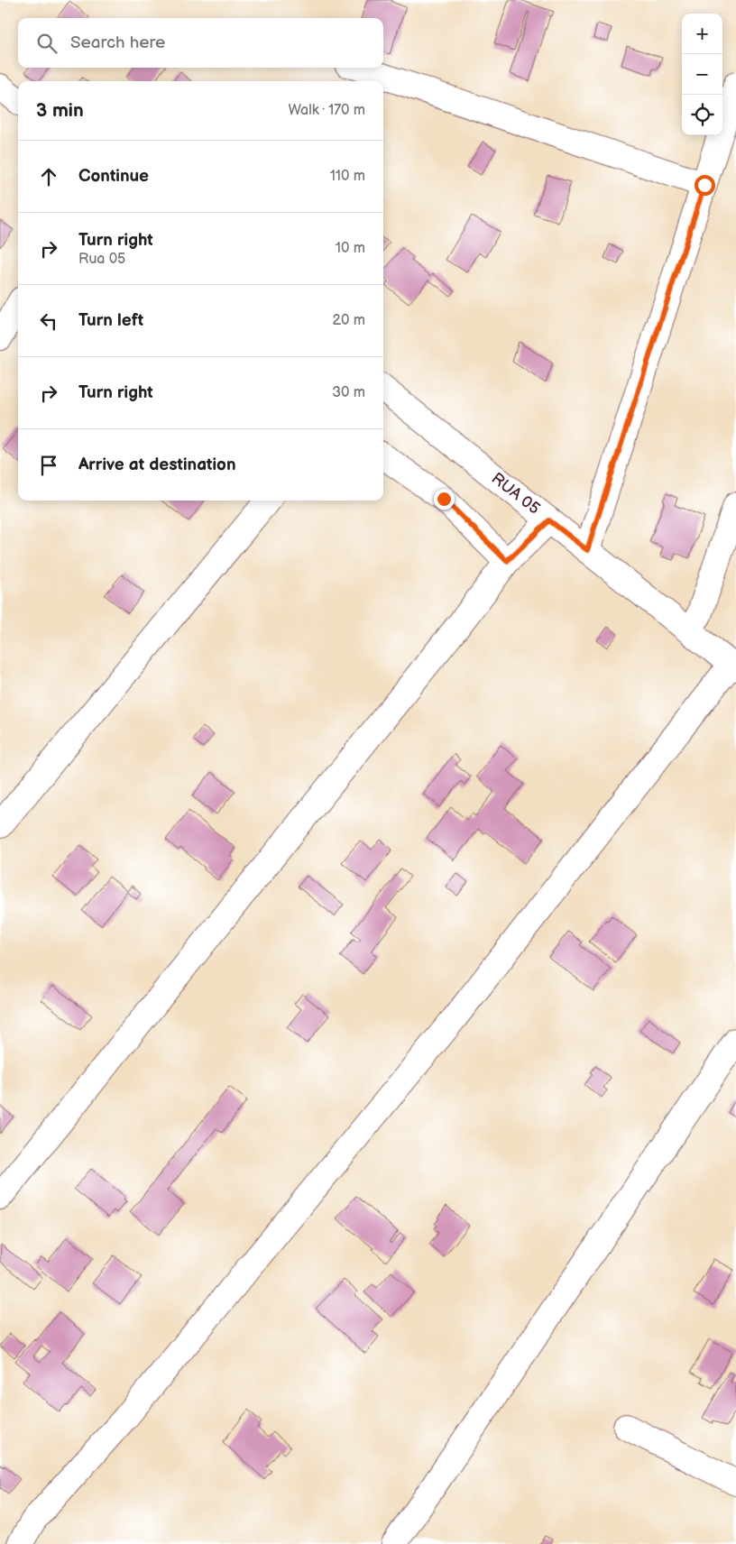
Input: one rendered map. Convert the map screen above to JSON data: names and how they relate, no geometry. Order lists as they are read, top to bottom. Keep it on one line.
{"streets":{"street":["RUA 05"]},"page":{"map_buttons":["+","−"],"search":"Search here","heading":["3 min","Walk · 170 m"],"list":[["Continue","110 m"],["Turn right","Rua 05","10 m"],["Turn left","20 m"],["Turn right","30 m"],"Arrive at destination"]}}
